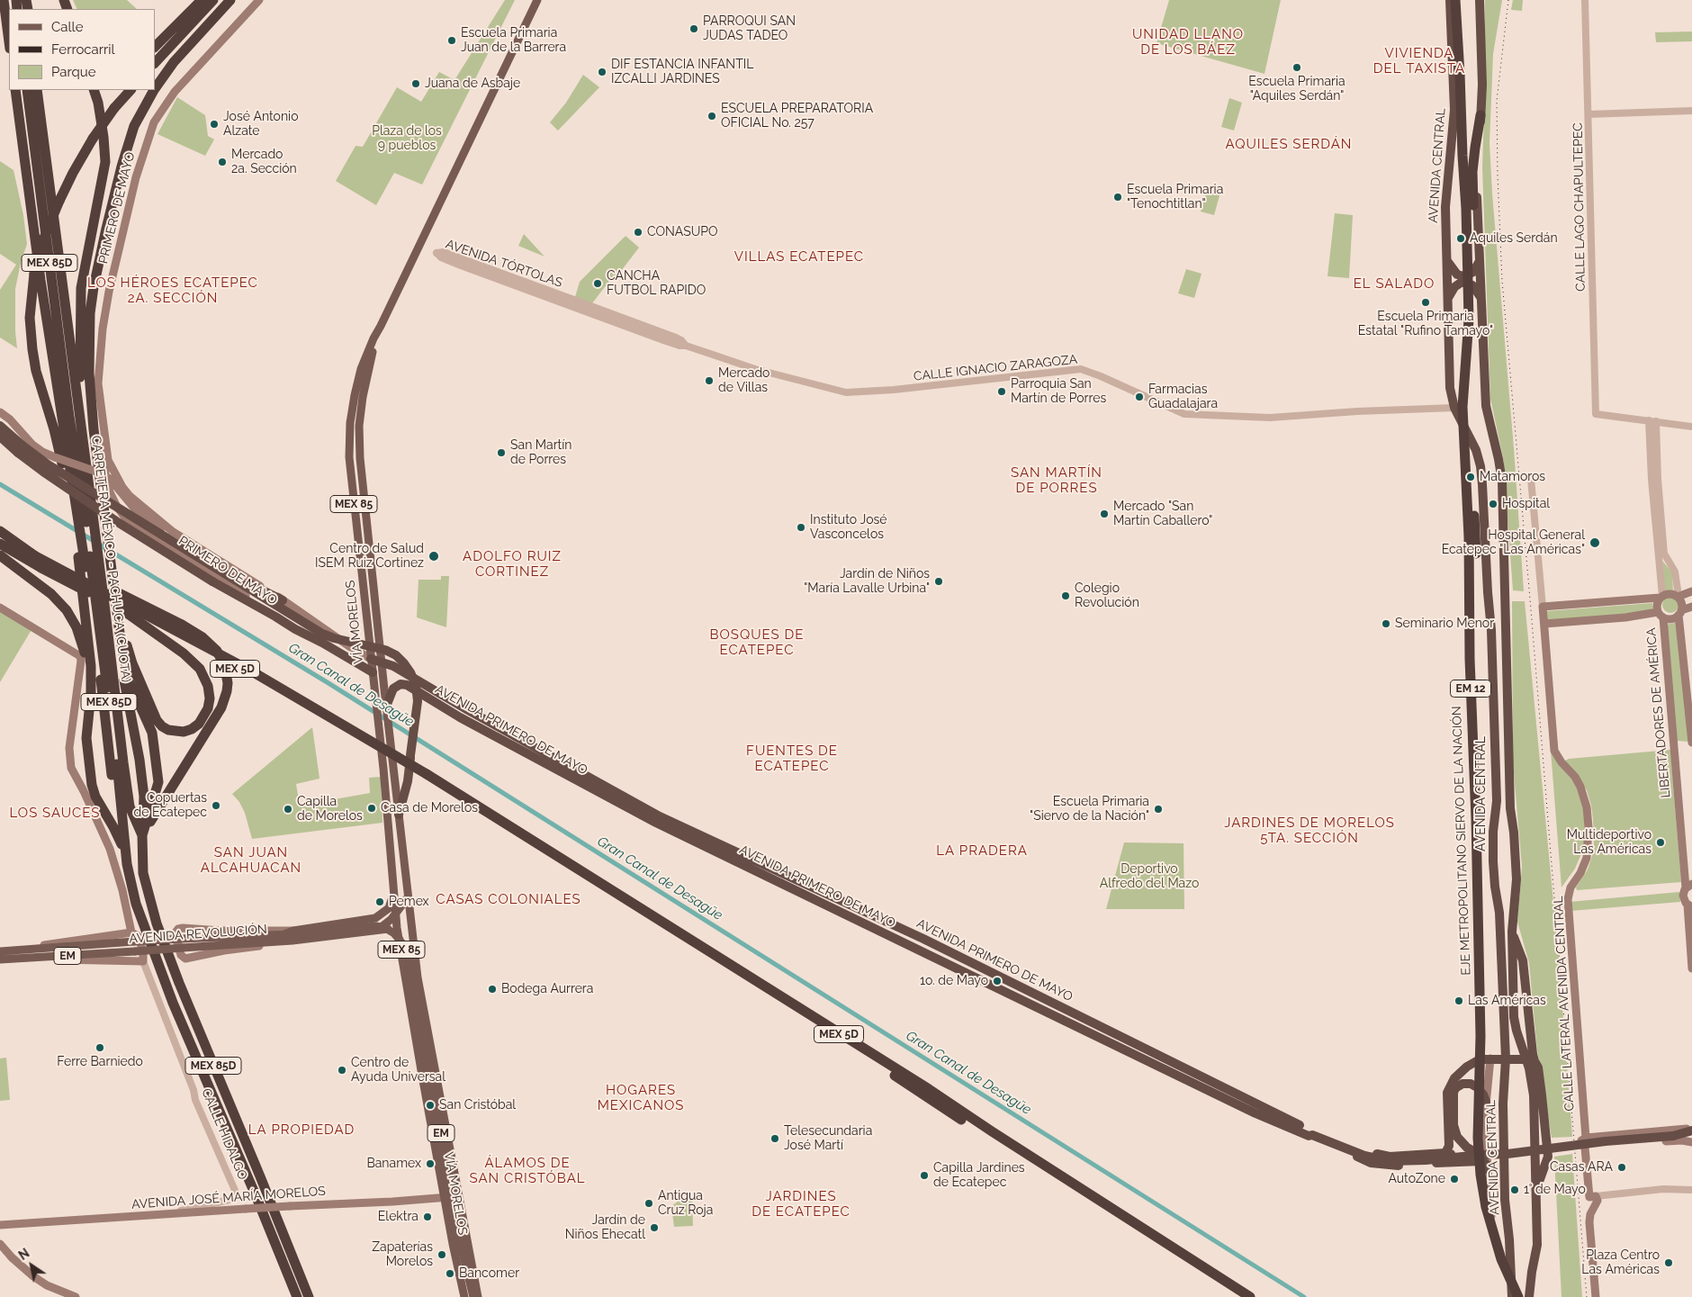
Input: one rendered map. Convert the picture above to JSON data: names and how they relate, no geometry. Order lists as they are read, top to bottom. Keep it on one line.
{"streets":{"highway":["AVENIDA CENTRAL","PRIMERO DE MAYO","MEX 85D","MEX 85","CARRETERA MÉXICO - PACHUCA (CUOTA)","MEX 5D","EM 12","AVENIDA PRIMERO DE MAYO","EJE METROPOLITANO SIERVO DE LA NACIÓN"],"main road":["VÍA MORELOS","LIBERTADORES DE AMÉRICA","AVENIDA REVOLUCIÓN","EM","CALLE LATERAL AVENIDA CENTRAL","AVENIDA JOSÉ MARÍA MORELOS"],"street":["CALLE LAGO CHAPULTEPEC","AVENIDA TÓRTOLAS","CALLE IGNACIO ZARAGOZA","CALLE HIDALGO"]},"crossings":[["AVENIDA CENTRAL","CALLE IGNACIO ZARAGOZA"],["AVENIDA CENTRAL","EJE METROPOLITANO SIERVO DE LA NACIÓN"],["PRIMERO DE MAYO","VÍA MORELOS"],["PRIMERO DE MAYO","AVENIDA PRIMERO DE MAYO"],["AVENIDA TÓRTOLAS","CALLE IGNACIO ZARAGOZA"],["MEX 85","VÍA MORELOS"],["VÍA MORELOS","AVENIDA PRIMERO DE MAYO"],["VÍA MORELOS","AVENIDA REVOLUCIÓN"],["VÍA MORELOS","AVENIDA JOSÉ MARÍA MORELOS"],["AVENIDA REVOLUCIÓN","EM"],["CALLE HIDALGO","AVENIDA JOSÉ MARÍA MORELOS"]],"districts":["UNIDAD LLANO DE LOS BÁEZ","VIVIENDA DEL TAXISTA","AQUILES SERDÁN","VILLAS ECATEPEC","LOS HÉROES ECATEPEC 2A. SECCIÓN","EL SALADO","SAN MARTÍN DE PORRES","ADOLFO RUIZ CORTINEZ","BOSQUES DE ECATEPEC","FUENTES DE ECATEPEC","LOS SAUCES","JARDINES DE MORELOS 5TA. SECCIÓN","LA PRADERA","SAN JUAN ALCAHUACAN","CASAS COLONIALES","HOGARES MEXICANOS","LA PROPIEDAD","ÁLAMOS DE SAN CRISTÓBAL","JARDINES DE ECATEPEC"],"water":["Gran Canal de Desagüe"],"parks":["Plaza de los 9 pueblos","Deportivo Alfredo del Mazo"],"places":["PARROQUI SAN JUDAS TADEO","Escuela Primaria Juan de la Barrera","Escuela Primaria \"Aquiles Serdán\"","DIF ESTANCIA INFANTIL IZCALLI JARDINES","Juana de Asbaje","ESCUELA PREPARATORIA OFICIAL No. 257","José Antonio Alzate","Mercado 2a. Sección","Escuela Primaria \"Tenochtitlan\"","CONASUPO","Aquiles Serdán","CANCHA FUTBOL RAPIDO","Escuela Primaria Estatal \"Rufino Tamayo\"","Mercado de Villas","Parroquia San Martín de Porres","Farmacias Guadalajara","San Martín de Porres","Matamoros","Hospital","Mercado \"San Martín Caballero\"","Instituto José Vasconcelos","Hospital General Ecatepec \"Las Américas\"","Centro de Salud ISEM Ruiz Cortinez","Jardín de Niños \"María Lavalle Urbina\"","Colegio Revolución","Seminario Menor","Copuertas de Ecatepec","Casa de Morelos","Capilla de Morelos","Escuela Primaria \"Siervo de la Nación\"","Multideportivo Las Américas","Pemex","1o. de Mayo","Bodega Aurrera","Las Américas","Ferre Barniedo","Centro de Ayuda Universal","San Cristóbal","Telesecundaria José Martí","Banamex","Casas ARA","Capilla Jardines de Ecatepec","AutoZone","1° de Mayo","Antigua Cruz Roja","Elektra","Jardín de Niños Ehecatl","Zapaterías Morelos","Plaza Centro Las Américas","Bancomer"],"legend":["Calle","Ferrocarril","Parque"],"north":"top left"}
